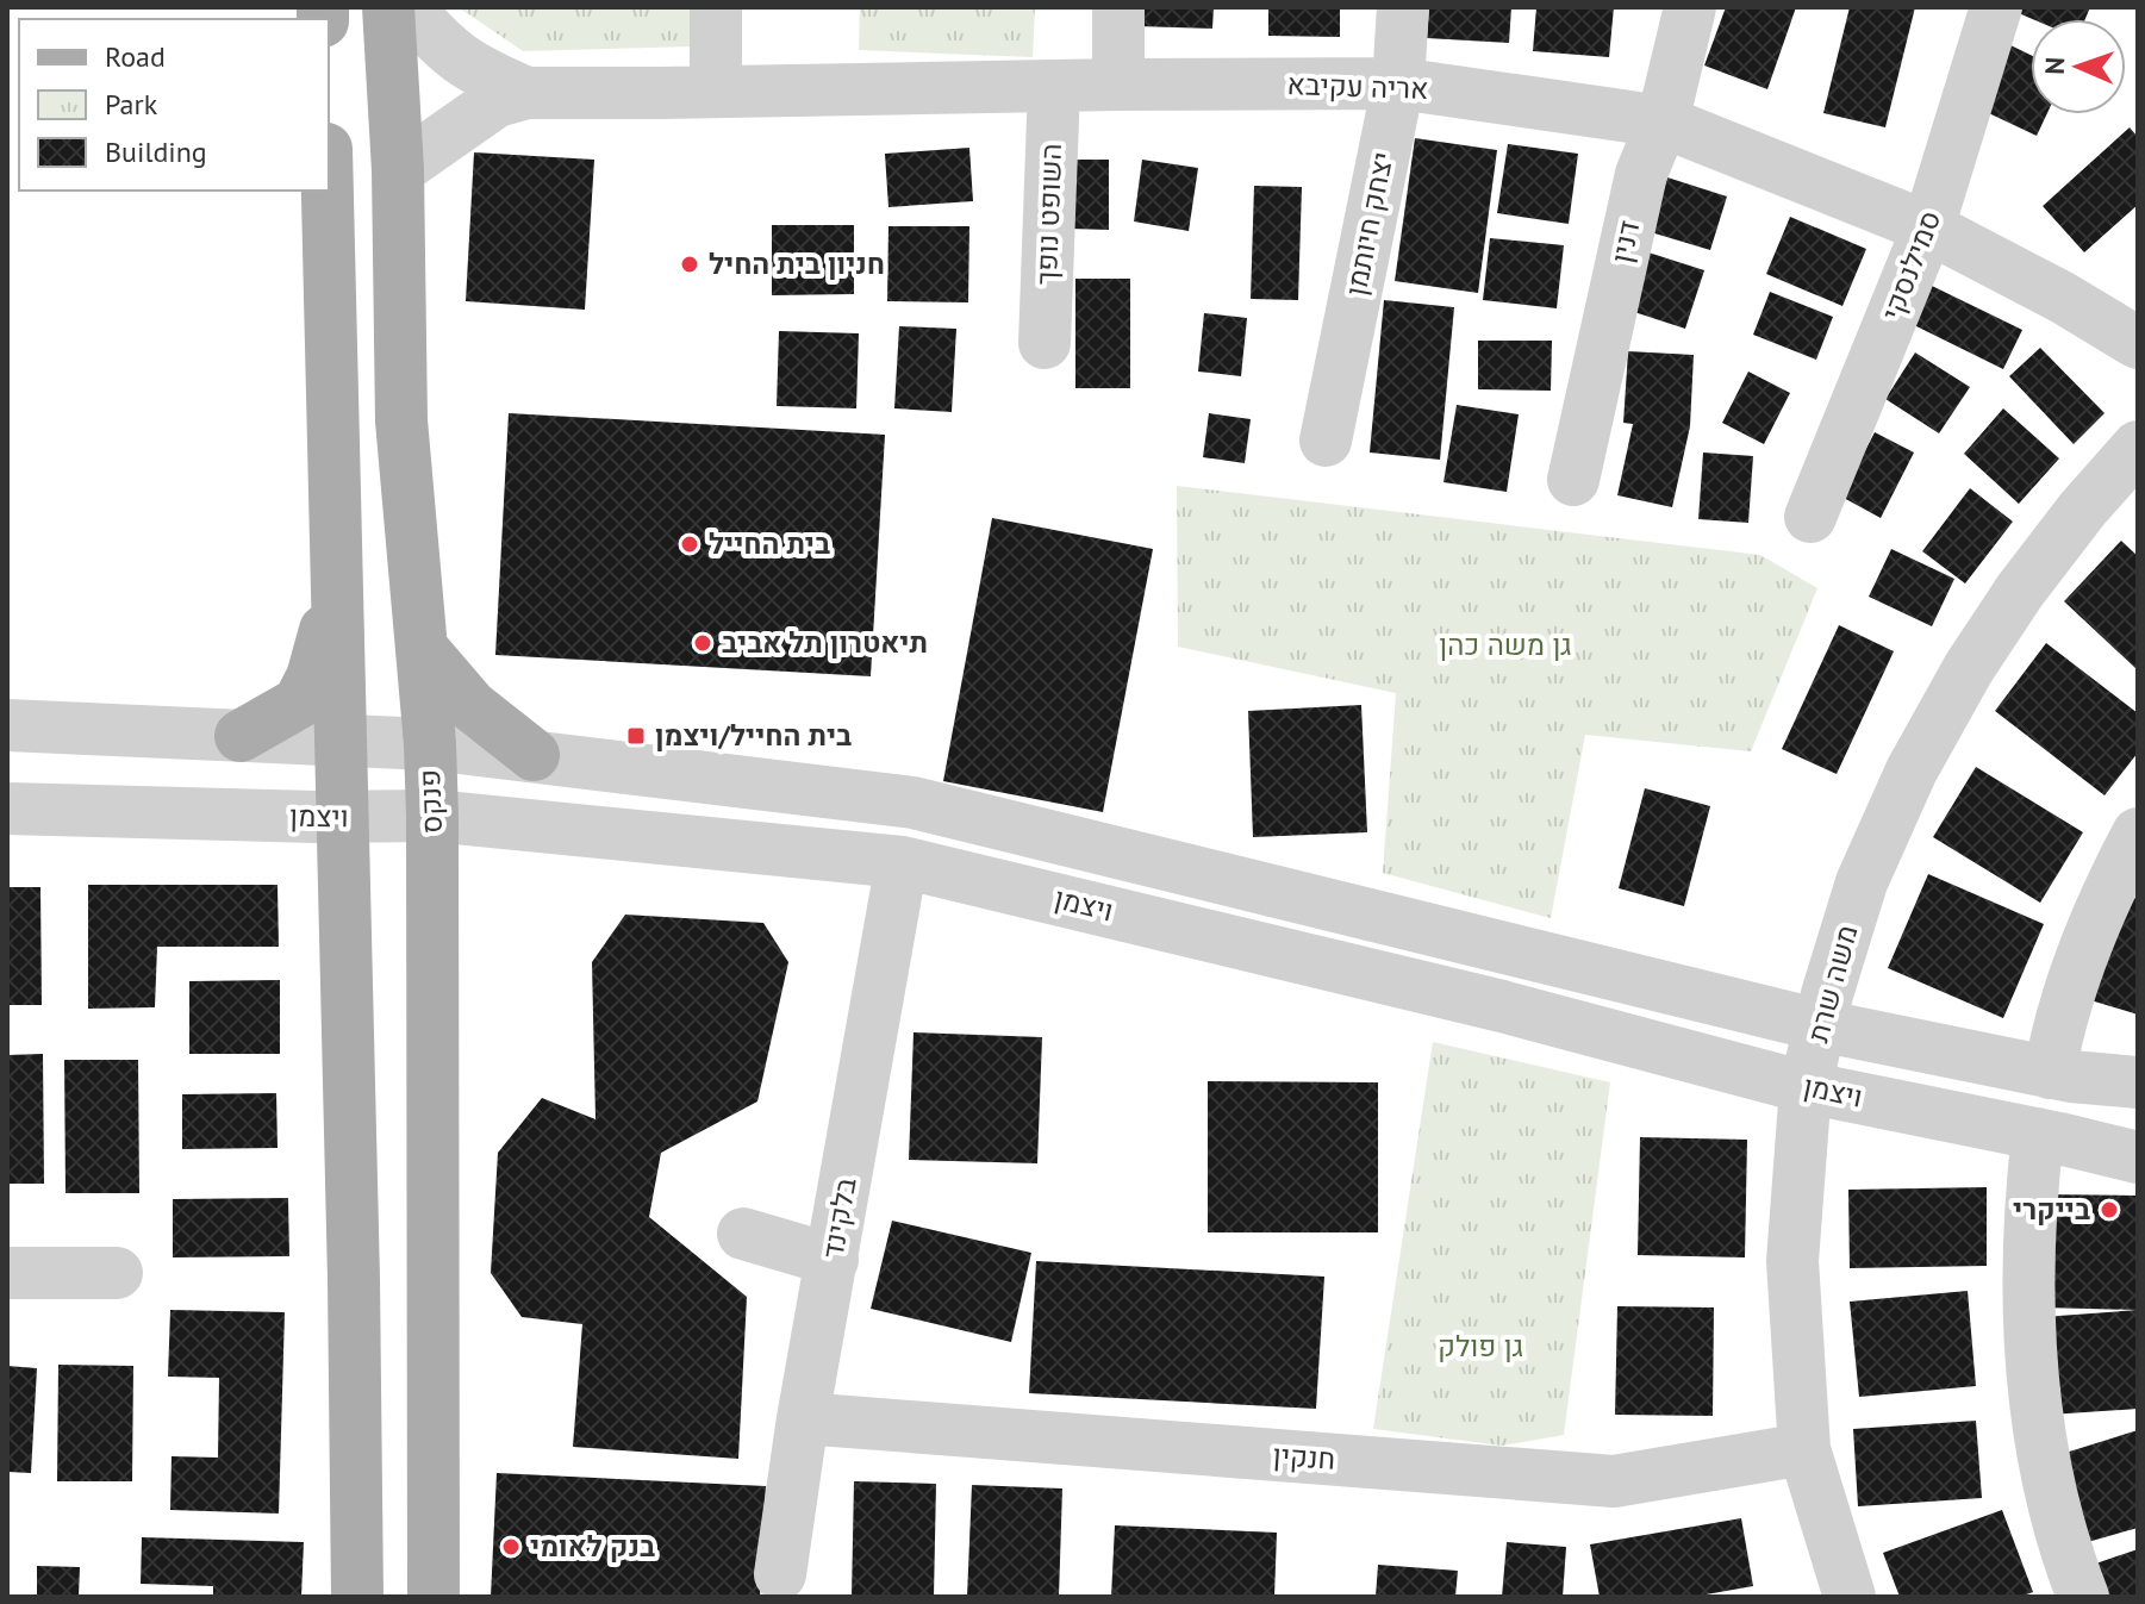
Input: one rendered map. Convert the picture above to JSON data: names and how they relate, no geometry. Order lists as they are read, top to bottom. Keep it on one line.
{"streets":{"main road":["פנקס"],"street":["אריה עקיבא","השופט נופך","יצחק חיותמן","דנין","סמילנסקי","ויצמן","משה שרת","בלקינד","חנקין"]},"crossings":[["אריה עקיבא","השופט נופך"],["אריה עקיבא","יצחק חיותמן"],["אריה עקיבא","דנין"],["אריה עקיבא","סמילנסקי"],["אריה עקיבא","פנקס"],["פנקס","ויצמן"],["ויצמן","משה שרת"],["ויצמן","בלקינד"],["משה שרת","חנקין"],["בלקינד","חנקין"]],"parks":["גן משה כהן","גן פולק"],"places":{"other":["חניון בית החיל","בית החייל","תיאטרון תל אביב","בייקרי","בנק לאומי"],"transit":["בית החייל/ויצמן"]},"legend":["Road","Park","Building"],"north":"left"}
